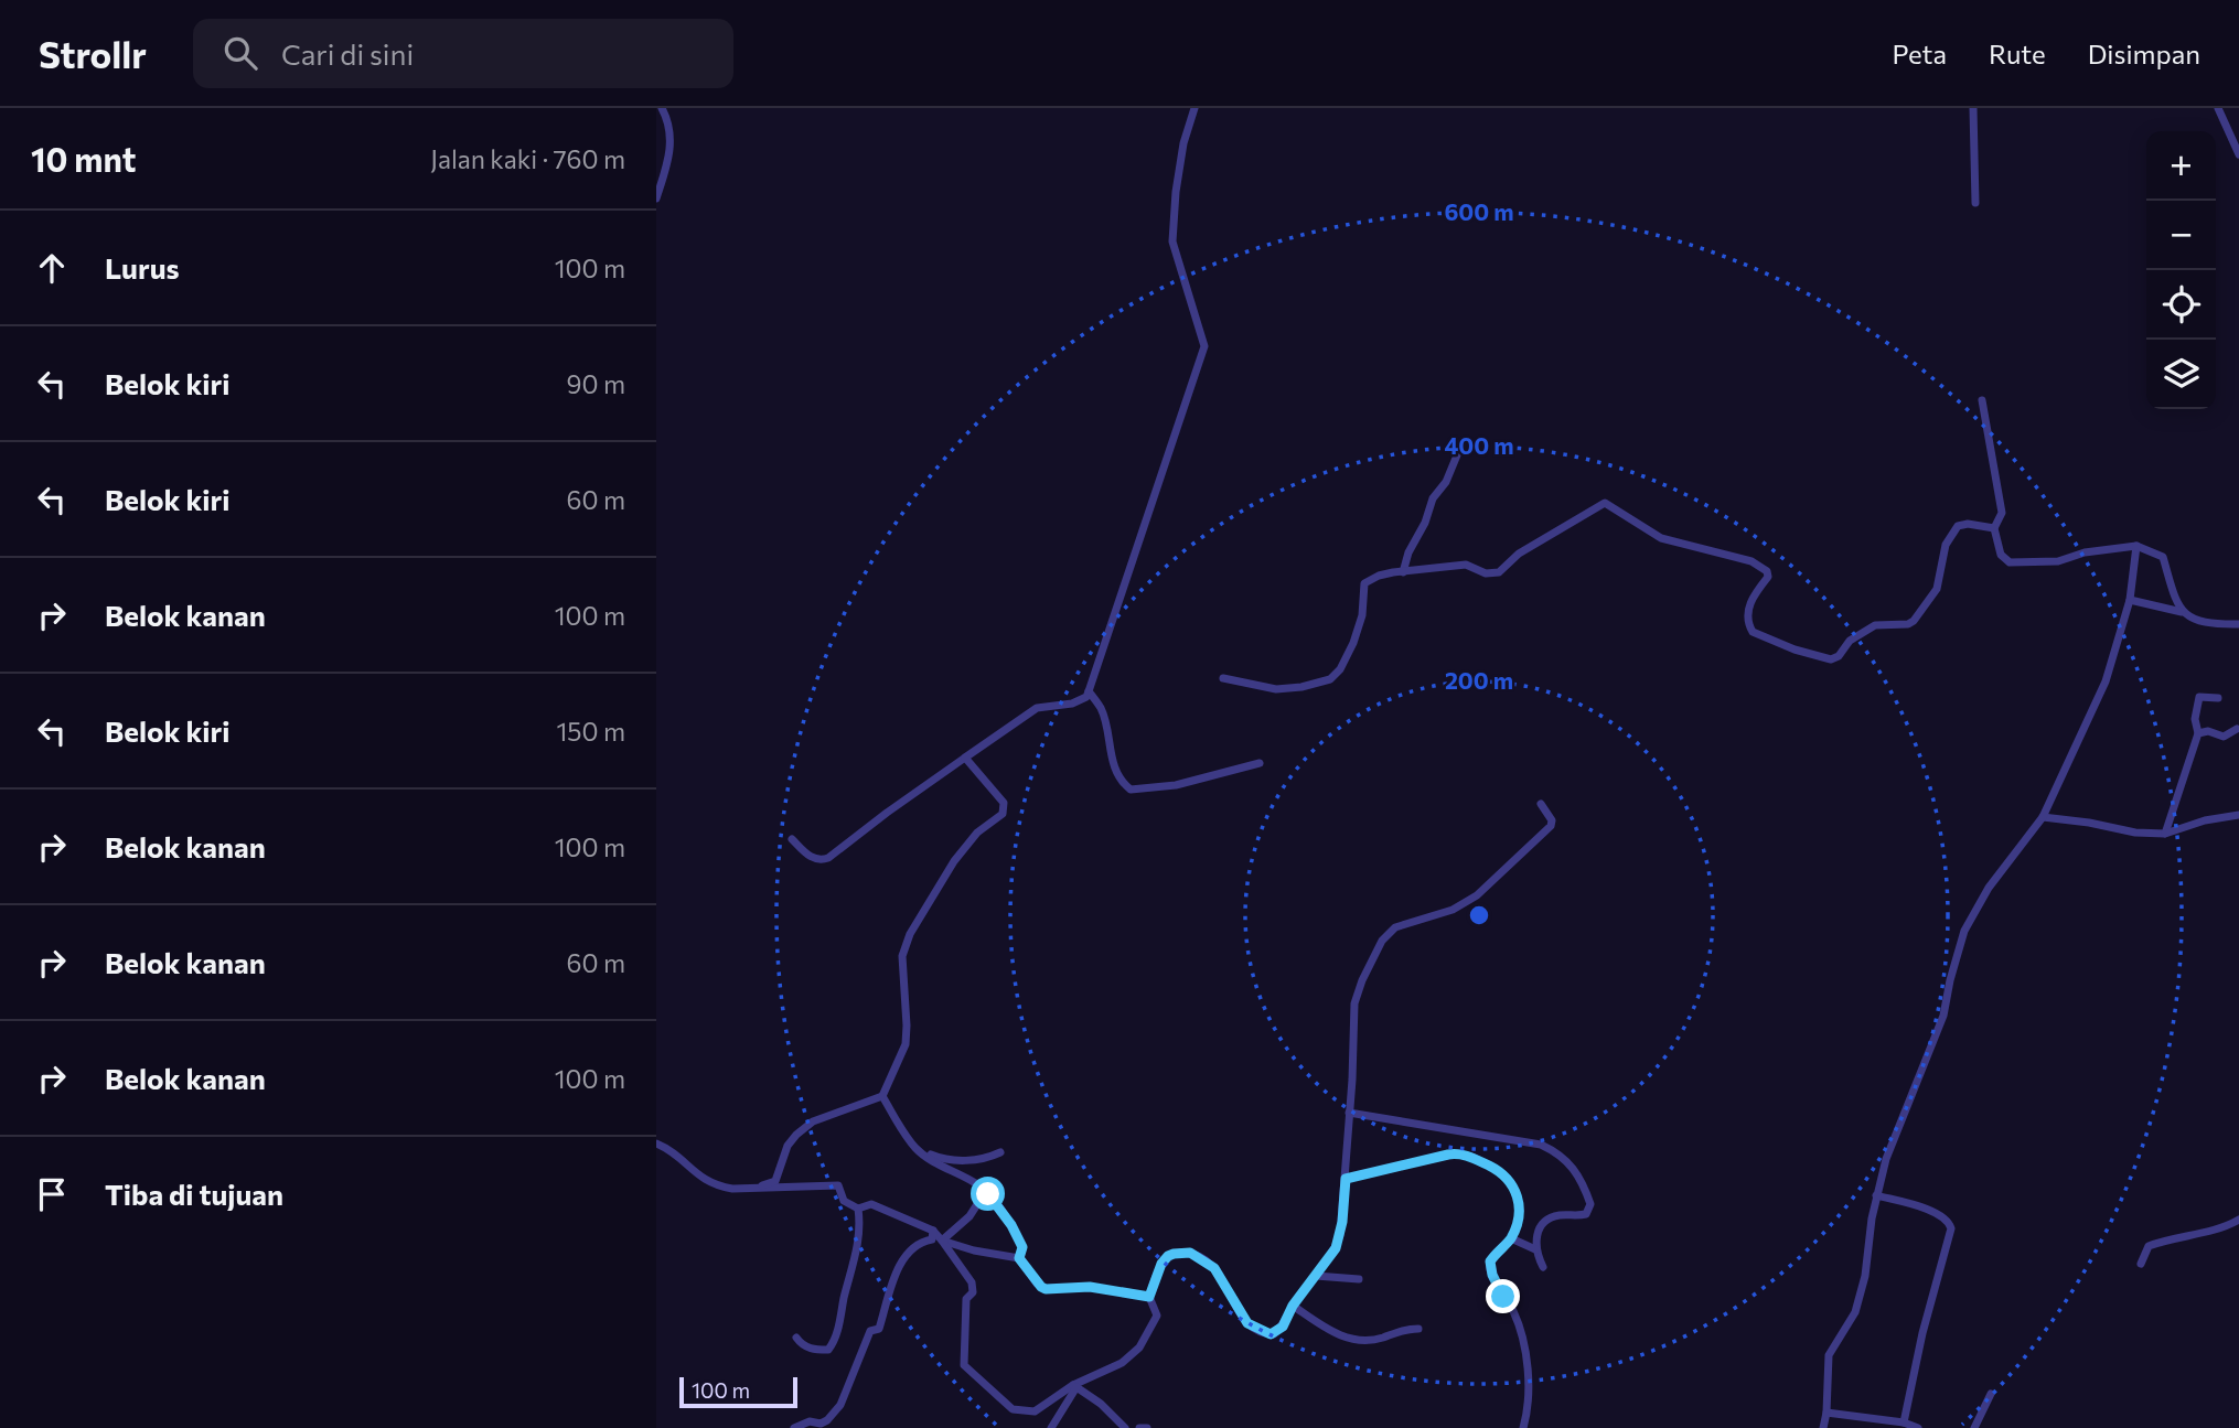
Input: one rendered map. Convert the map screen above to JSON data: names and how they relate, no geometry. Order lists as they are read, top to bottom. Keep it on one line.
{"scale_bar":"100 m","page":{"header":"Strollr","search":"Cari di sini","nav":["Peta","Rute","Disimpan"],"heading":["10 mnt","Jalan kaki · 760 m"],"map_buttons":["+","−"],"list":[["Lurus","100 m"],["Belok kiri","90 m"],["Belok kiri","60 m"],["Belok kanan","100 m"],["Belok kiri","150 m"],["Belok kanan","100 m"],["Belok kanan","60 m"],["Belok kanan","100 m"],"Tiba di tujuan"],"scale":"100 m"},"rings":["600 m","400 m","200 m"]}
